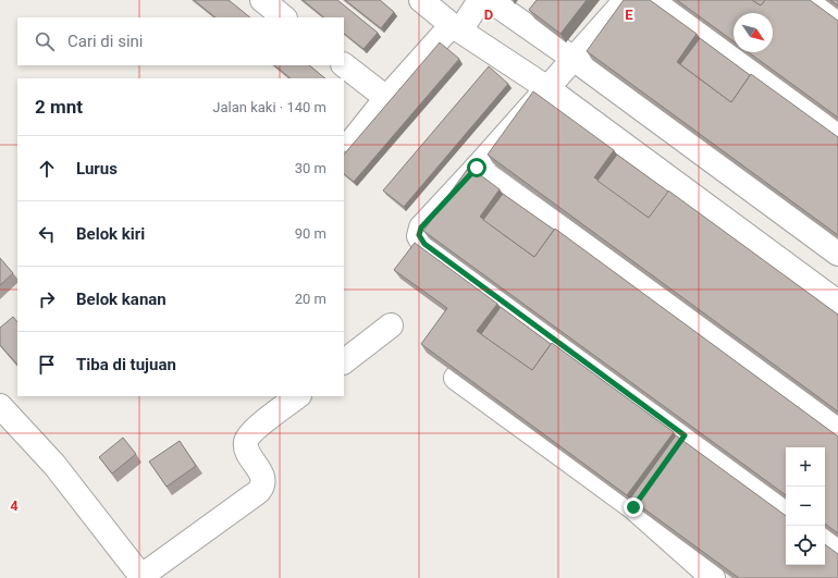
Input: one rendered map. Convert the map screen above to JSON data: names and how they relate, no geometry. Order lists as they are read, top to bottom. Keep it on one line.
{"north":"bottom right","page":{"search":"Cari di sini","heading":["2 mnt","Jalan kaki · 140 m"],"list":[["Lurus","30 m"],["Belok kiri","90 m"],["Belok kanan","20 m"],"Tiba di tujuan"],"map_buttons":["+","−"]},"grid":{"columns":["D","E"],"rows":["4"]}}
